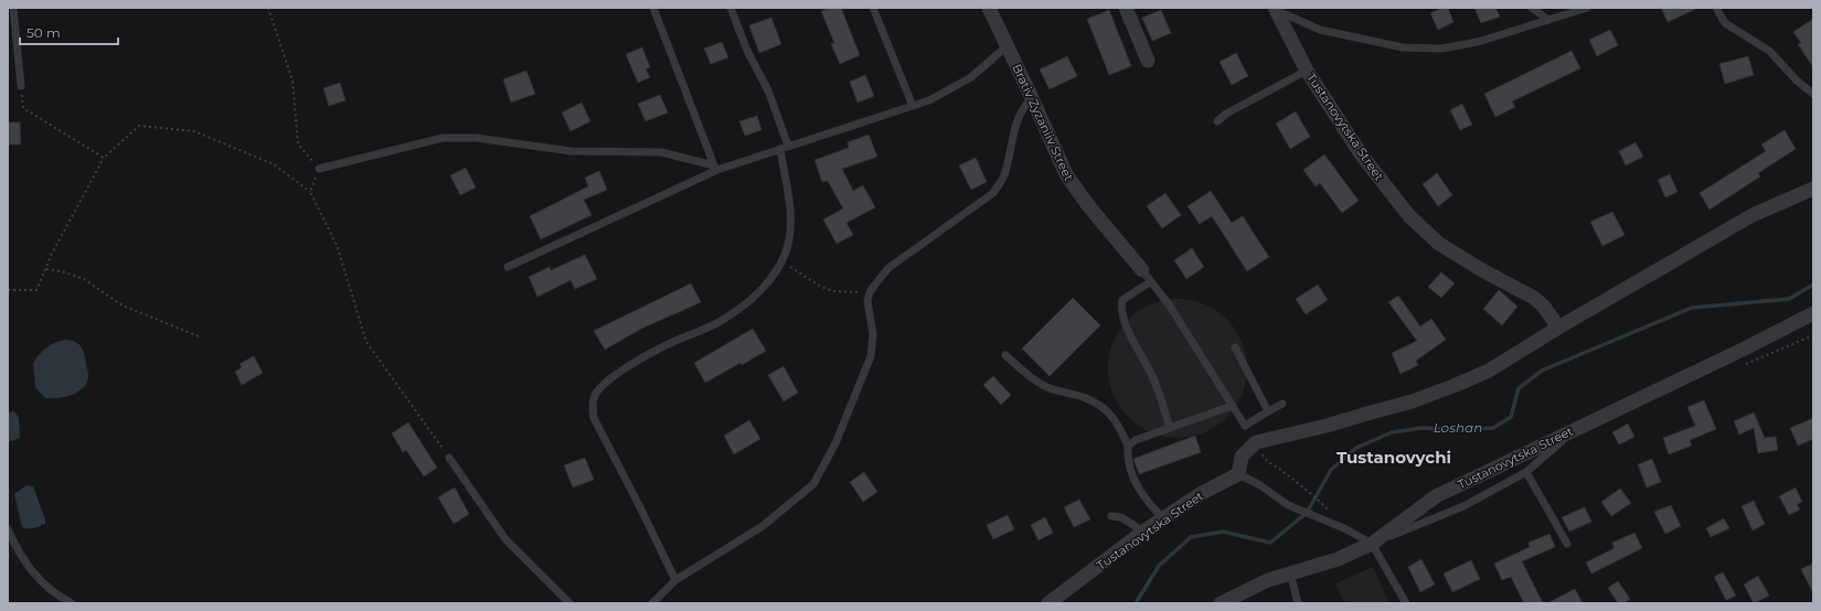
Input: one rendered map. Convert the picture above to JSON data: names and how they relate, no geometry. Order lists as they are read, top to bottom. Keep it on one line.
{"streets":{"street":["Brativ Zyzaniiv Street","Tustanovytska Street"]},"districts":["Tustanovychi"],"water":["Loshan"],"scale_bar":"50 m"}
